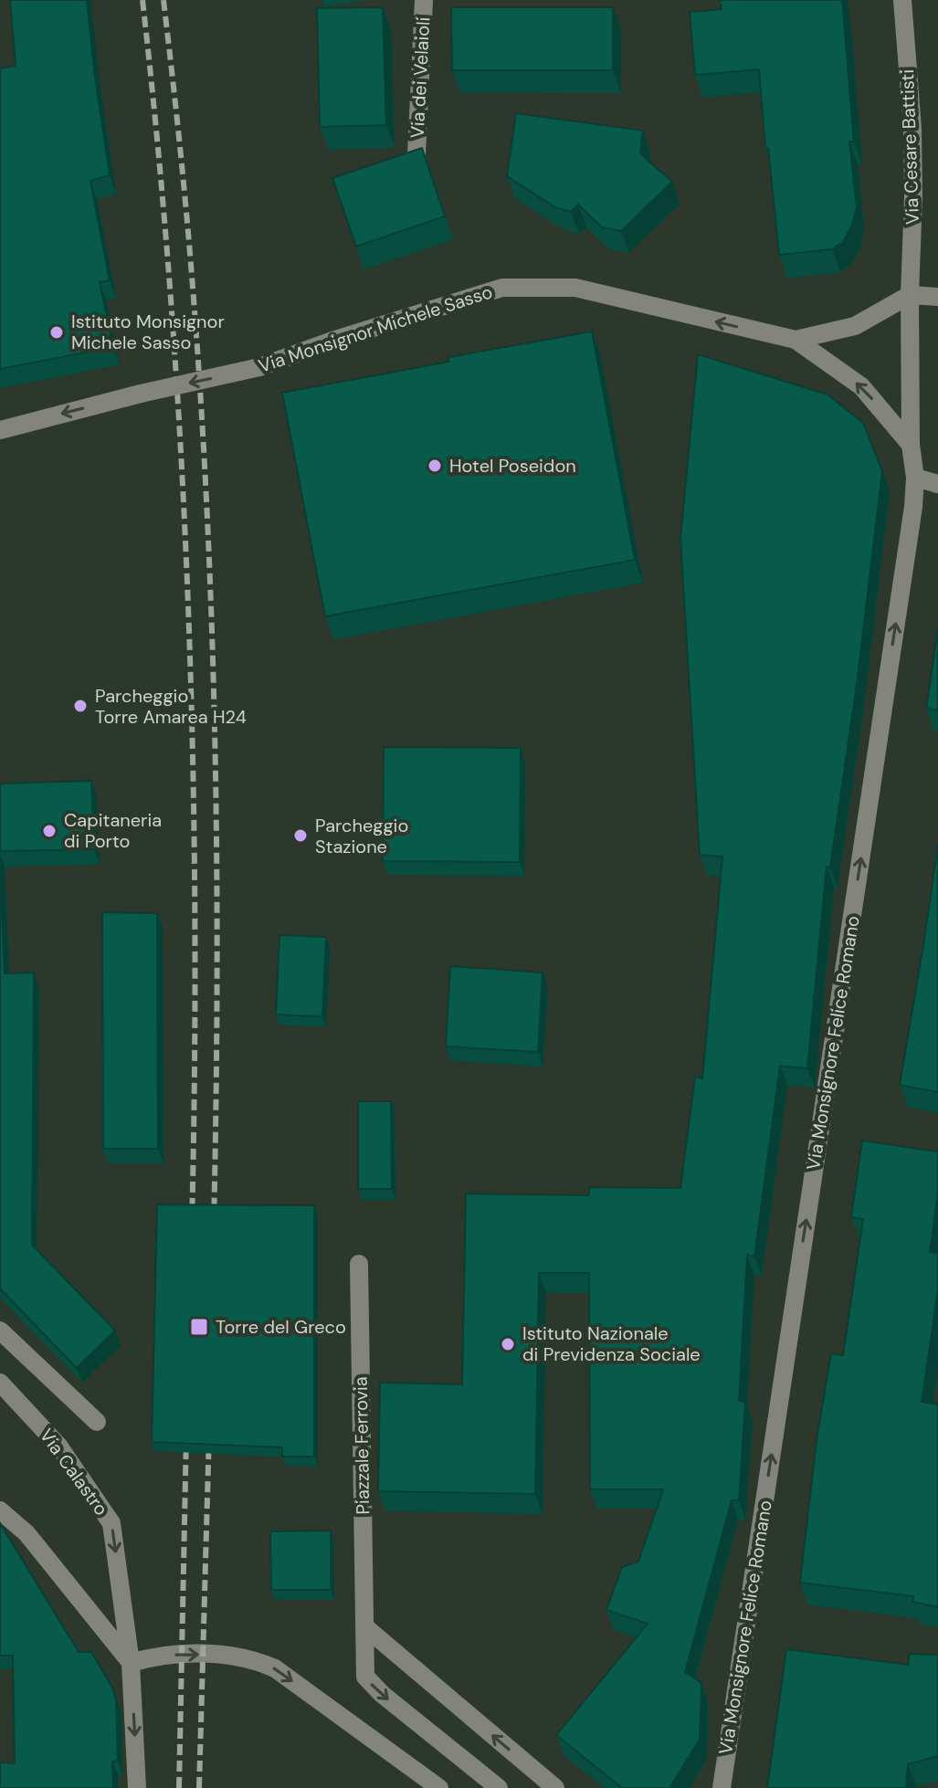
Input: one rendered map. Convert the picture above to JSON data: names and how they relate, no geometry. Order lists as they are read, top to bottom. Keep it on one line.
{"streets":{"street":["Via dei Velaioli","Via Cesare Battisti","Via Monsignor Michele Sasso","Via Monsignore Felice Romano","Piazzale Ferrovia","Via Calastro"]},"crossings":[["Via Cesare Battisti","Via Monsignor Michele Sasso"],["Via Cesare Battisti","Via Monsignore Felice Romano"],["Via Monsignor Michele Sasso","Via Monsignore Felice Romano"]],"one_way":["Via Monsignor Michele Sasso","Via Monsignore Felice Romano"],"places":{"other":["Istituto Monsignor Michele Sasso","Hotel Poseidon","Parcheggio Torre Amarea H24","Capitaneria di Porto","Parcheggio Stazione","Istituto Nazionale di Previdenza Sociale"],"transit":["Torre del Greco"]}}
